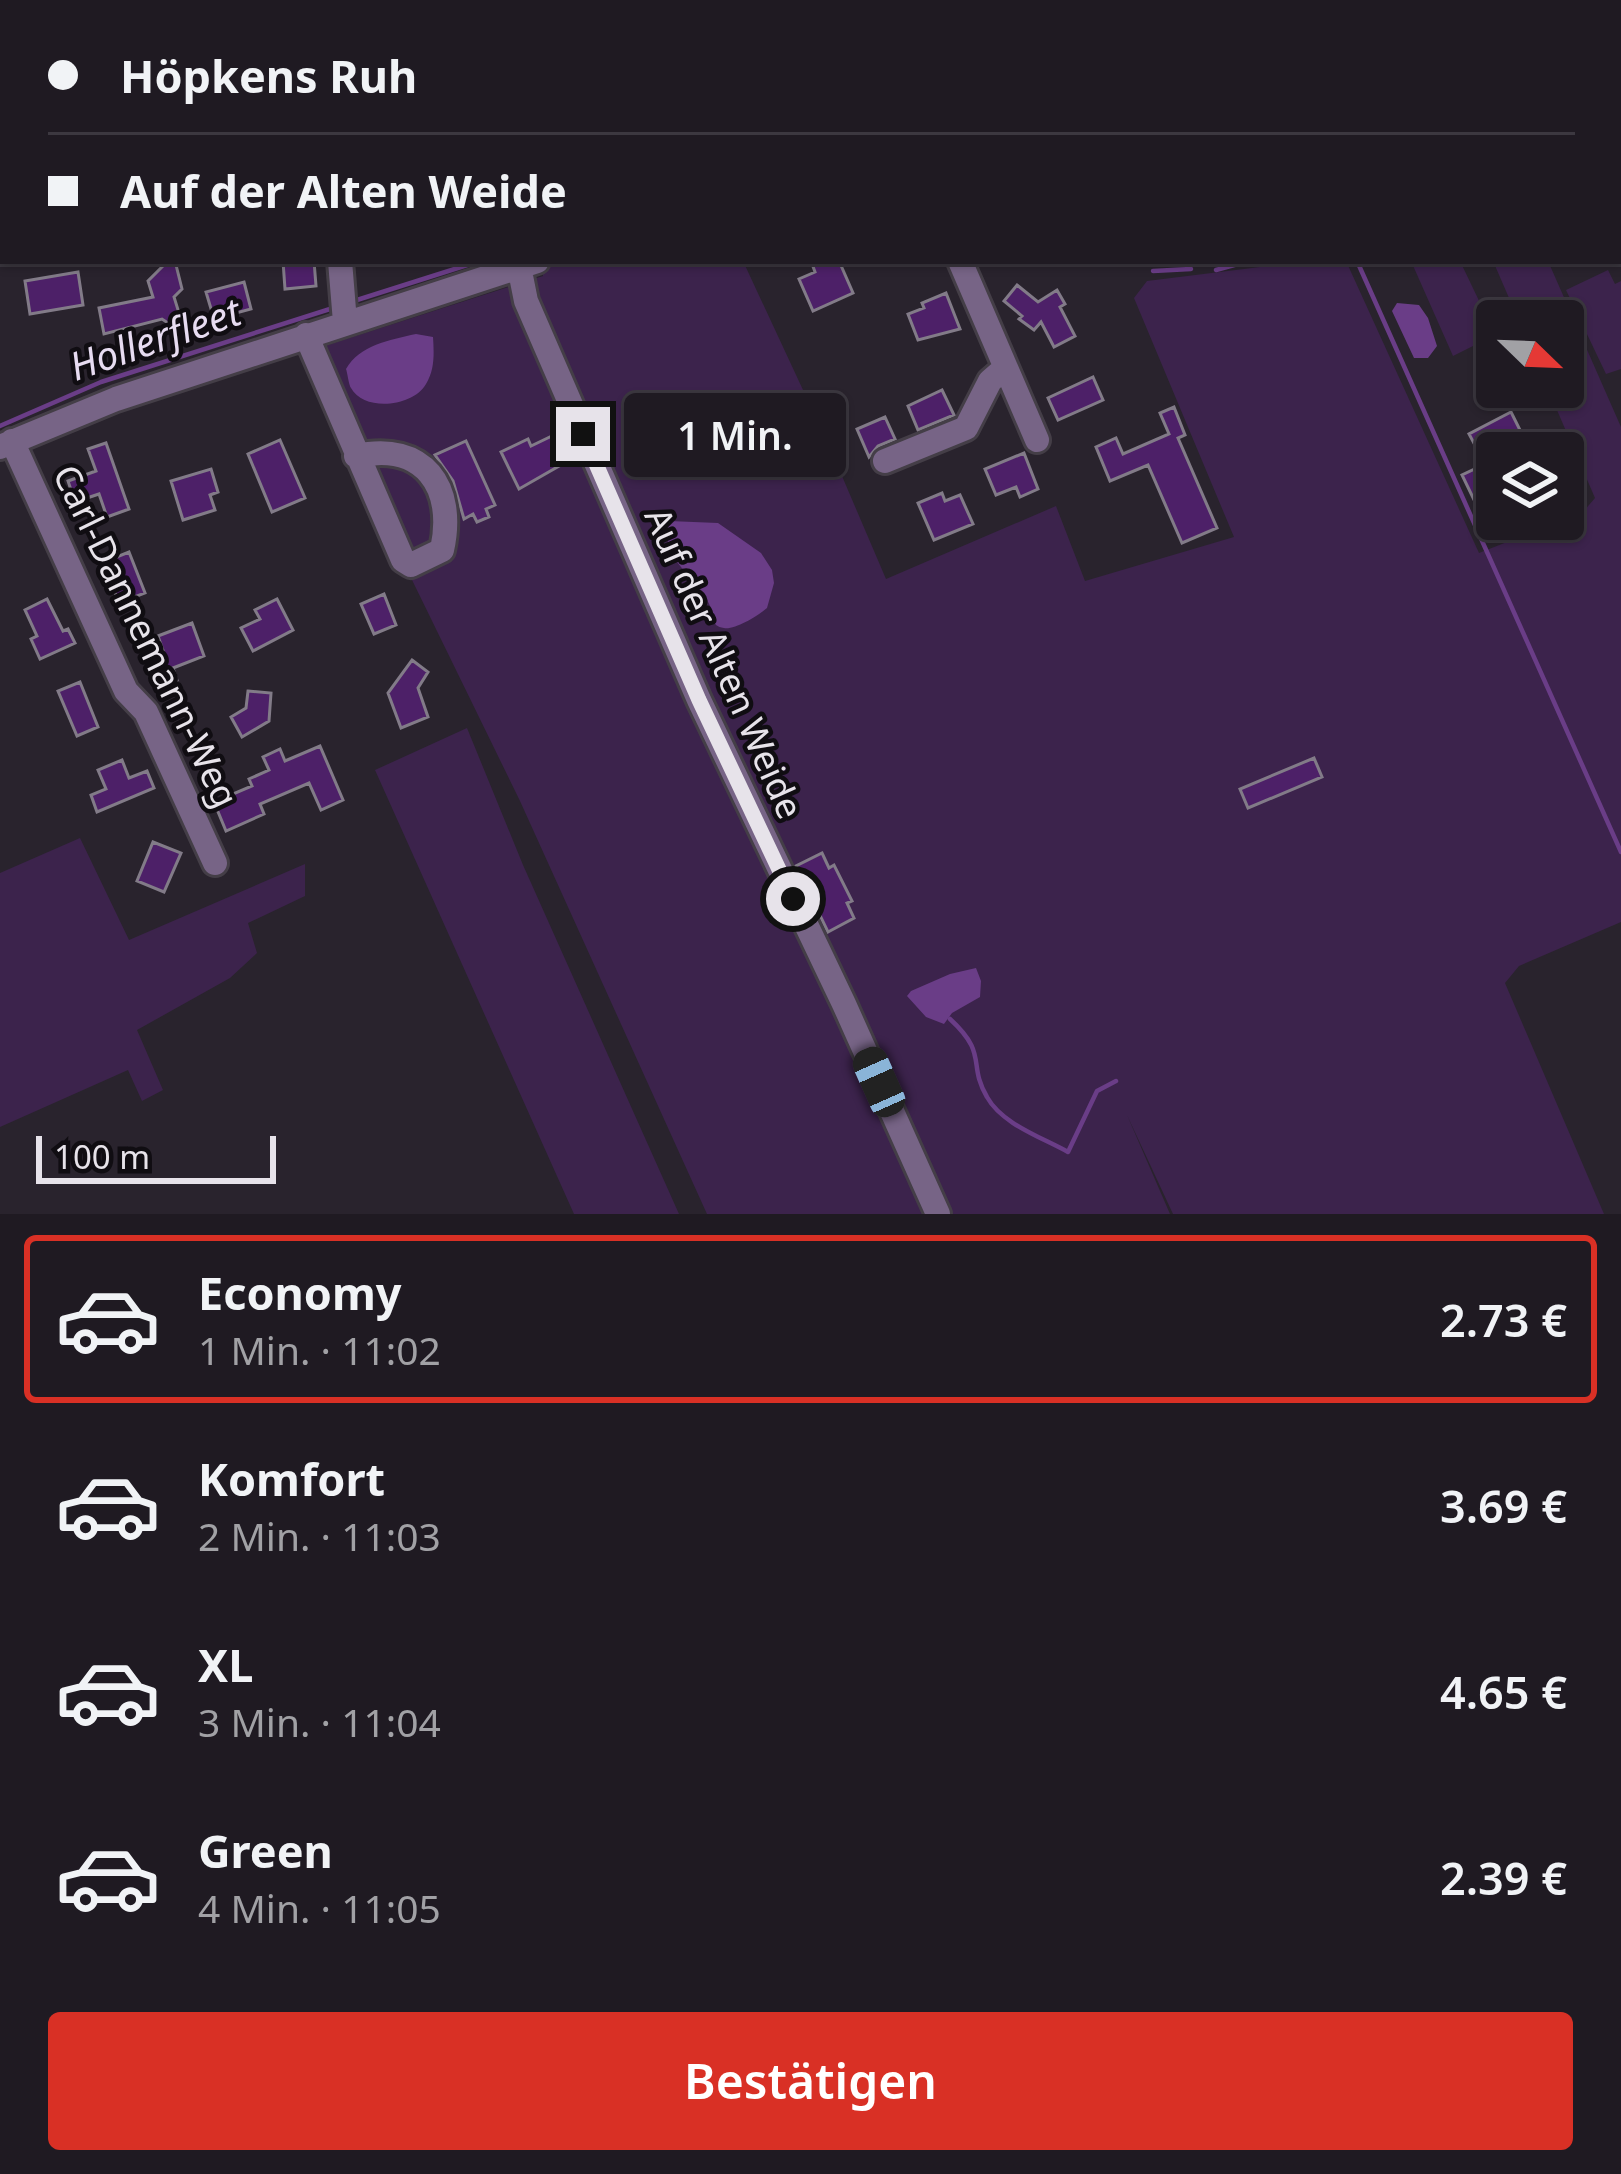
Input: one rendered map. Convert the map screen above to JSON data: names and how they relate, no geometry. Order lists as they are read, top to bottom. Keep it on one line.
{"streets":{"street":["Carl-Dannemann-Weg","Auf der Alten Weide"]},"water":["Hollerfleet"],"scale_bar":"100 m","north":"bottom right","page":{"banner":["Höpkens Ruh","Auf der Alten Weide"],"bubble":"1 Min.","scale":"100 m","list":[{"name":"Economy","note":"1 Min. · 11:02","value":"2.73 €"},{"name":"Komfort","note":"2 Min. · 11:03","value":"3.69 €"},{"name":"XL","note":"3 Min. · 11:04","value":"4.65 €"},{"name":"Green","note":"4 Min. · 11:05","value":"2.39 €"}],"buttons":"Bestätigen"}}
